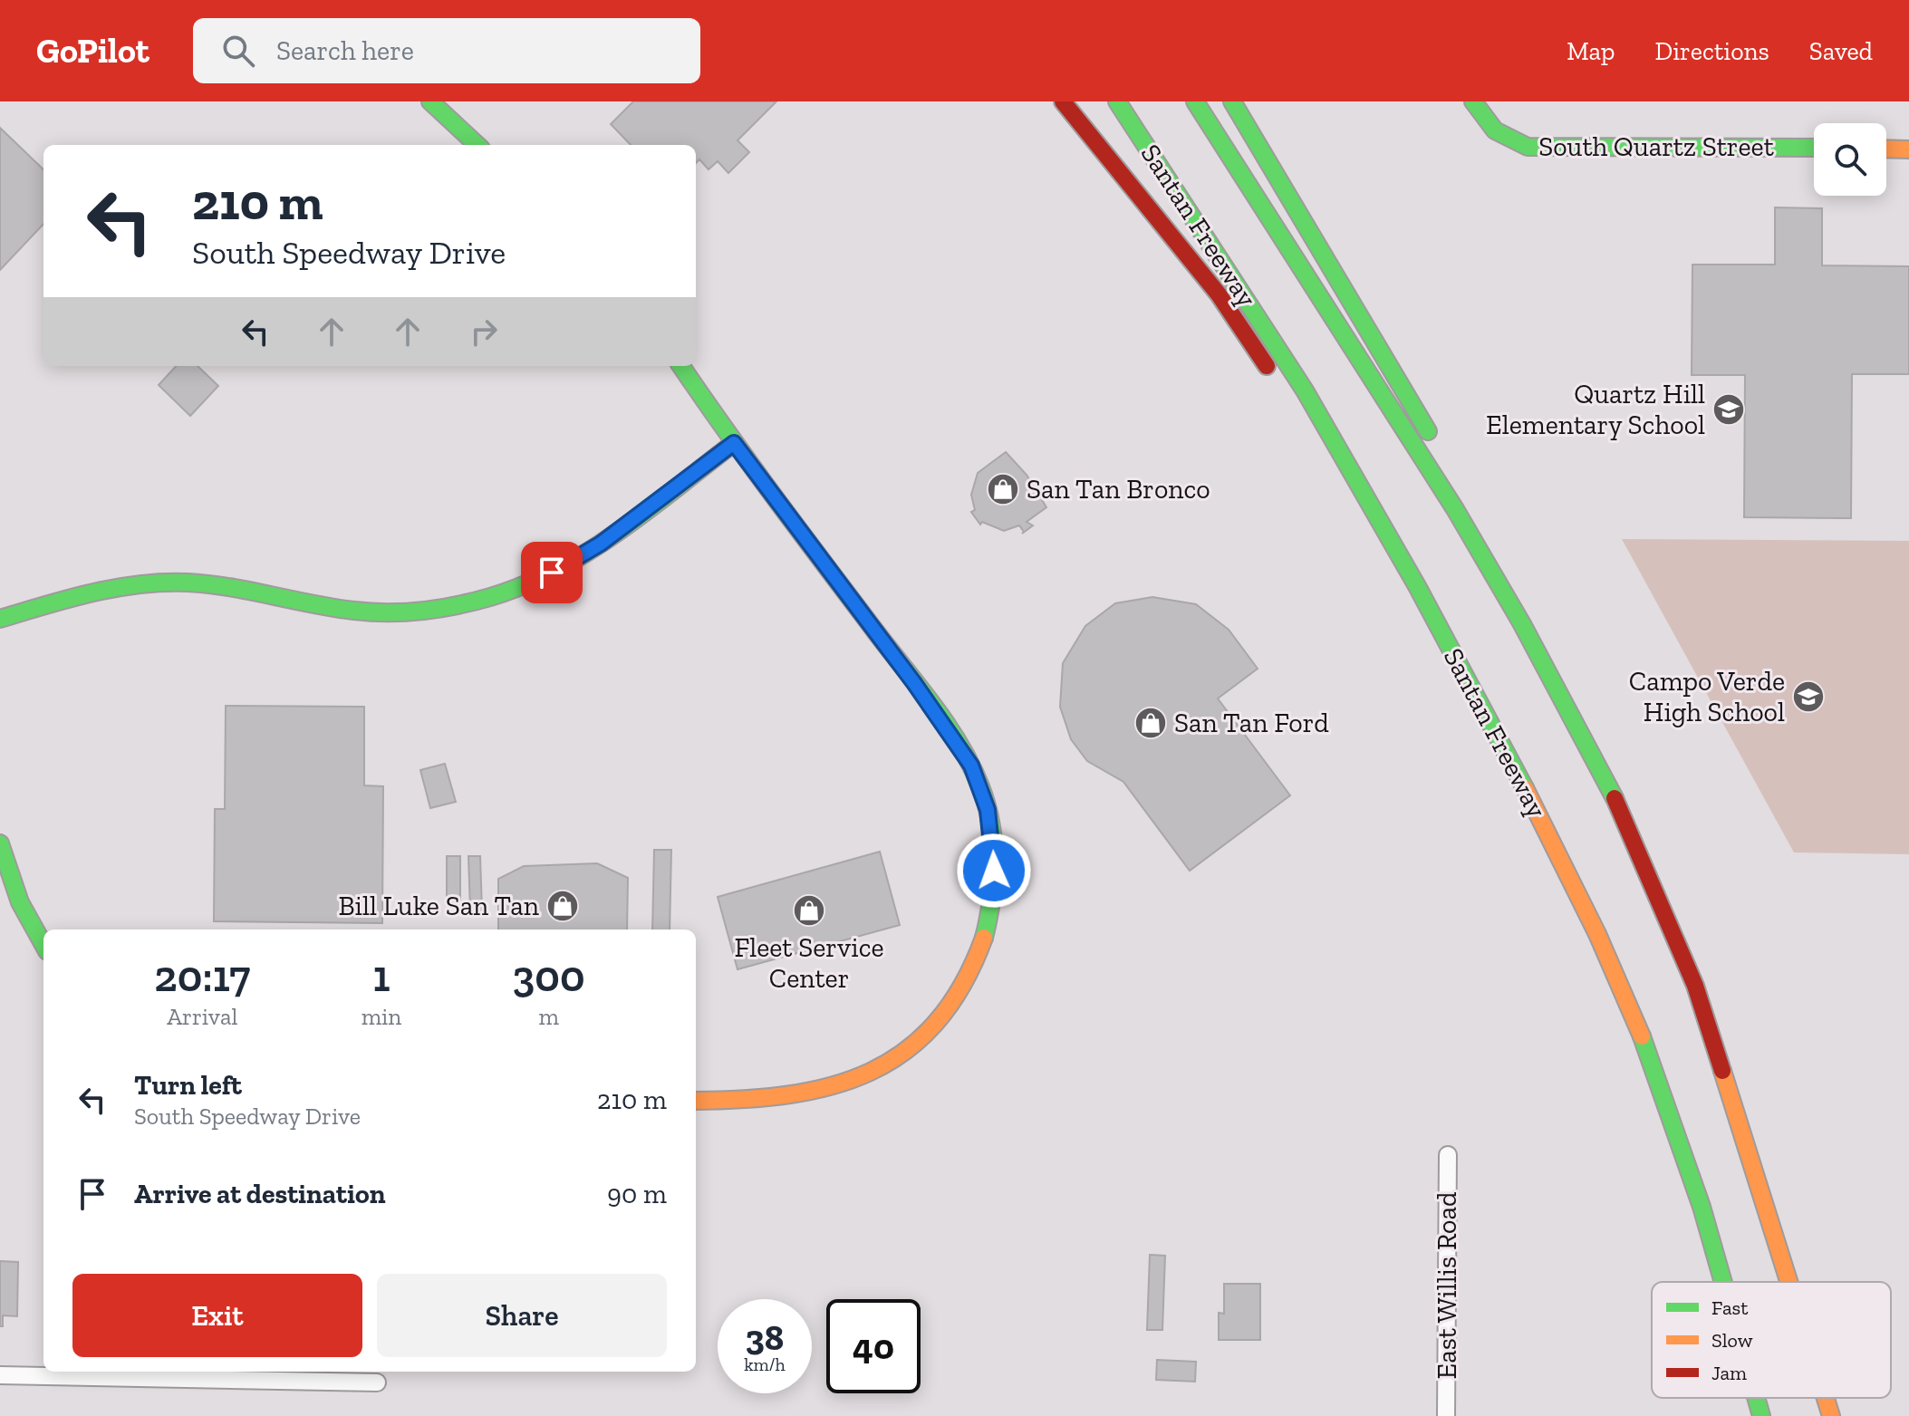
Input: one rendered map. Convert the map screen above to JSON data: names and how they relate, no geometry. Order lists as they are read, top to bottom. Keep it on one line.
{"streets":{"main road":["South Quartz Street","Santan Freeway"],"street":["East Willis Road"]},"places":{"school or university":["Quartz Hill Elementary School","Campo Verde High School"],"shop":["San Tan Bronco","San Tan Ford","Bill Luke San Tan","Fleet Service Center"]},"legend":["Fast","Slow","Jam"],"page":{"header":"GoPilot","search":"Search here","nav":["Map","Directions","Saved"],"turn":["210 m","South Speedway Drive"],"eta":["20:17","Arrival","1","min","300","m"],"list":[{"name":"Turn left","note":"South Speedway Drive","value":"210 m"},{"name":"Arrive at destination","value":"90 m"}],"buttons":["Exit","Share"],"speed":"38 km/h","limit":"40"}}
